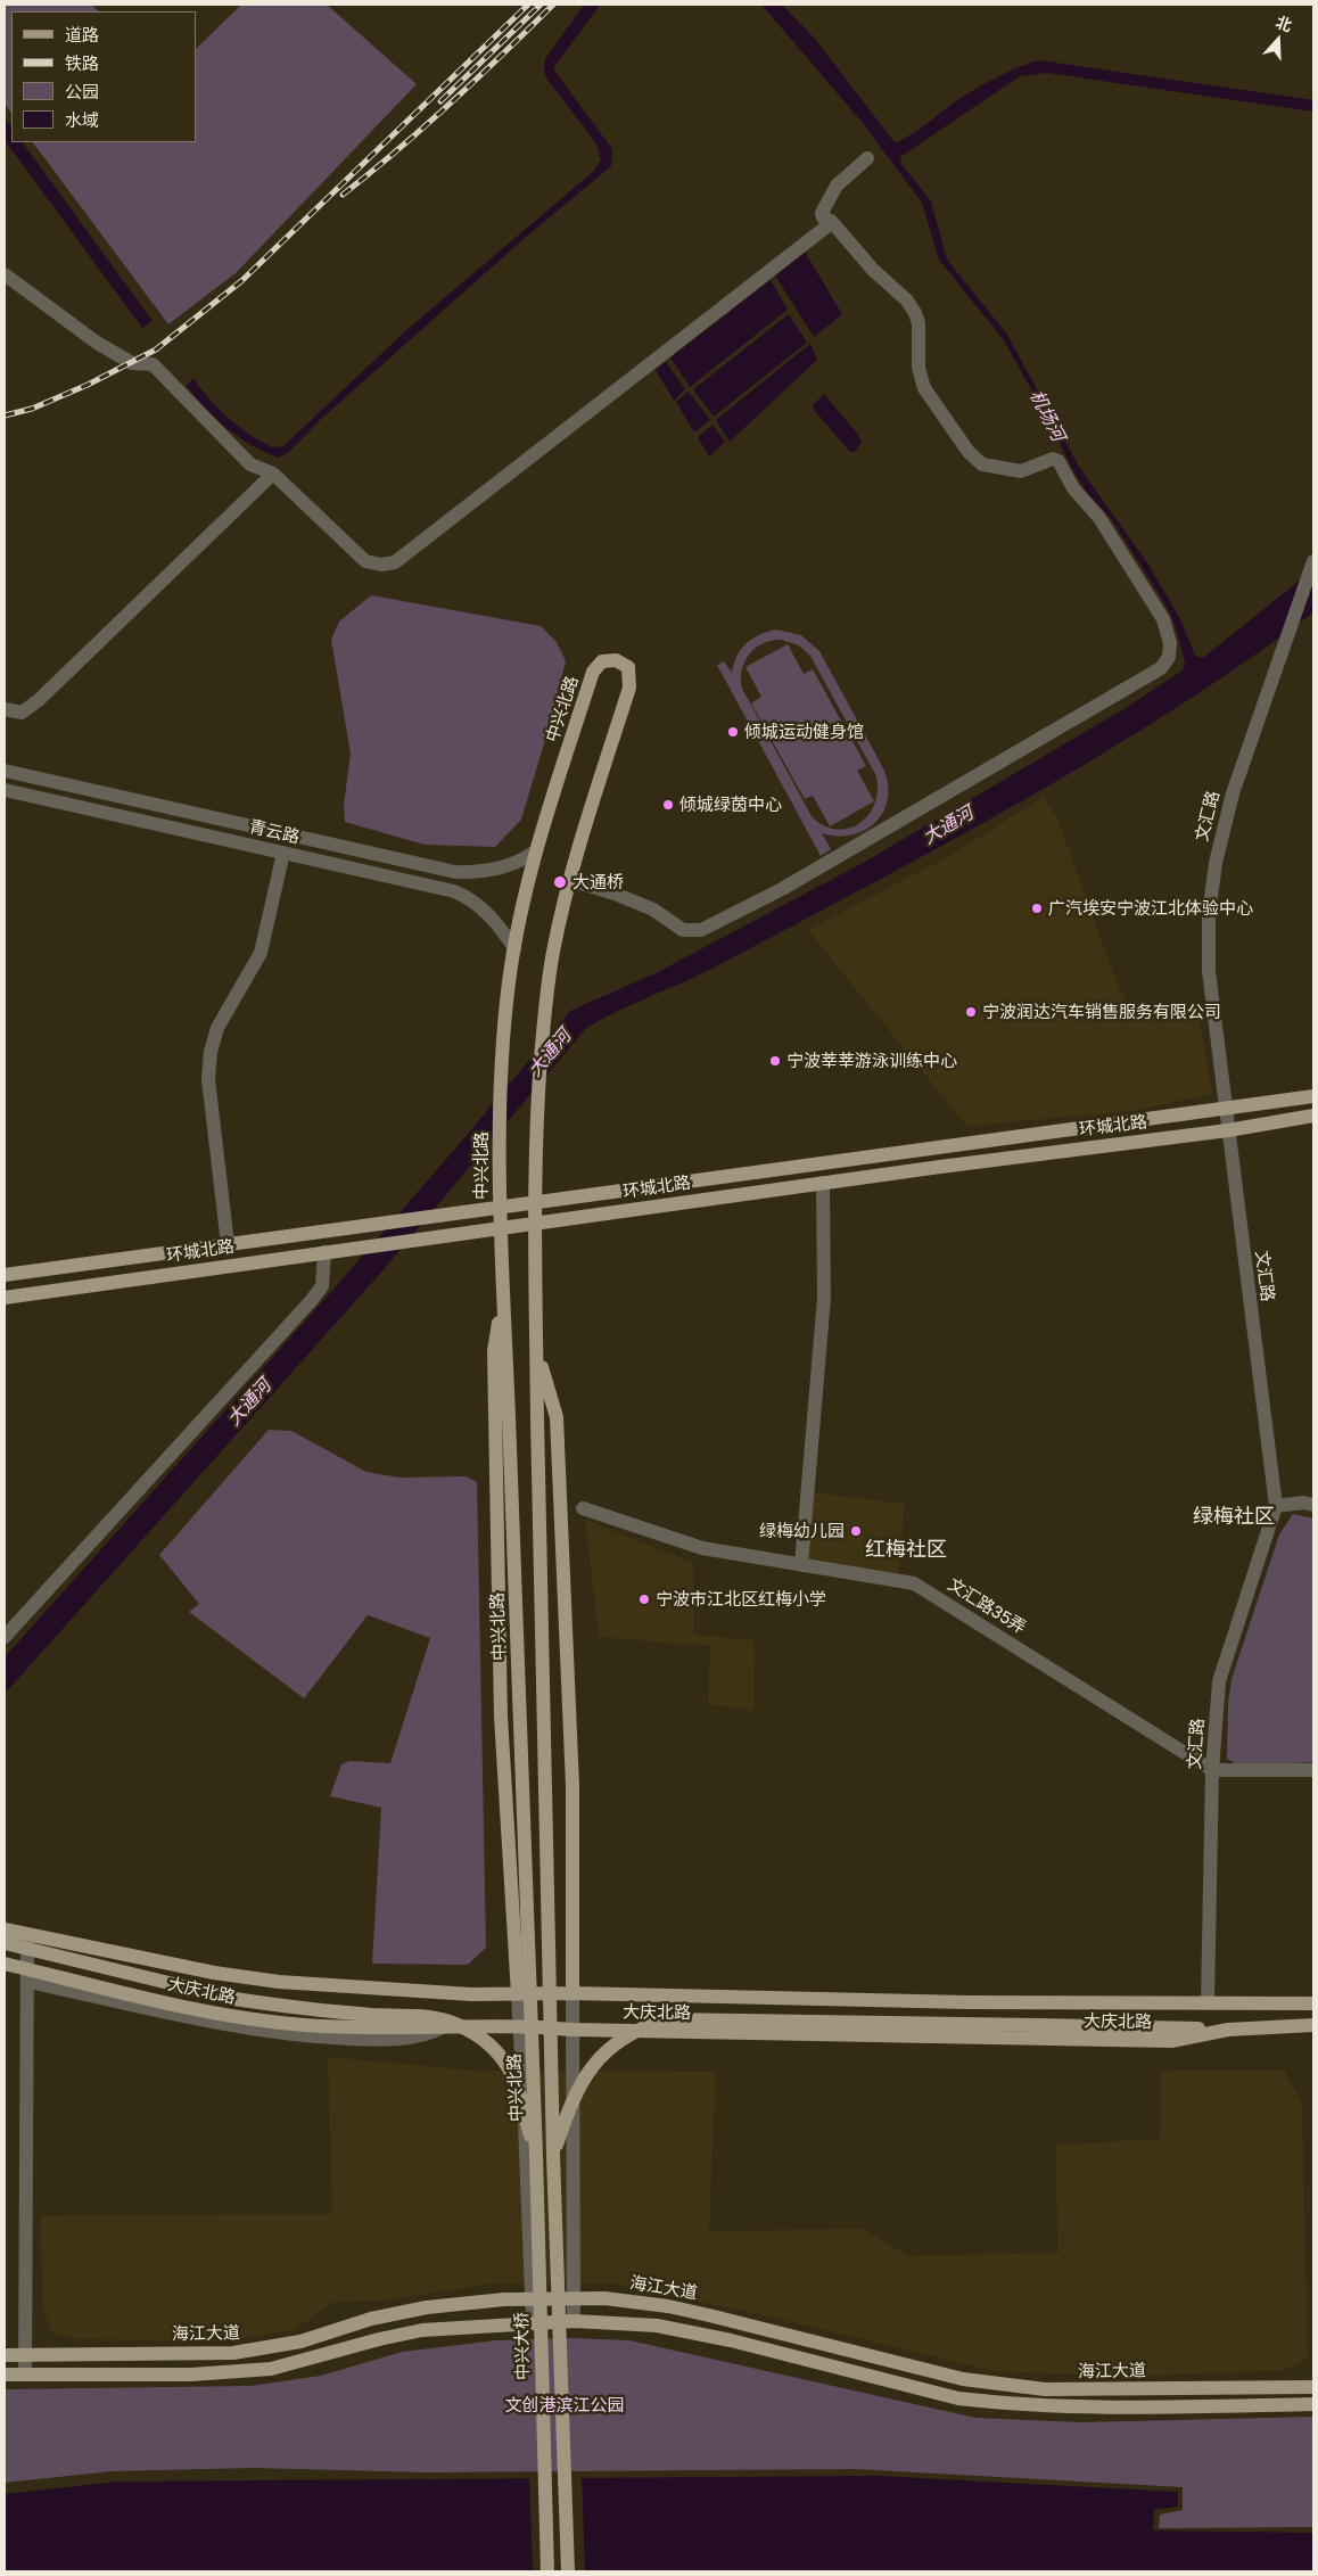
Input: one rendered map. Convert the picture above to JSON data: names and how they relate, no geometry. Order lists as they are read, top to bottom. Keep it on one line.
{"streets":{"main road":["中兴北路","环城北路","大庆北路","海江大道","中兴大桥"],"street":["文汇路","青云路","文汇路35弄"]},"crossings":[["中兴北路","青云路"],["中兴北路","环城北路"],["中兴北路","中兴大桥"],["文汇路","环城北路"],["文汇路","文汇路35弄"],["文汇路","大庆北路"]],"districts":["绿梅社区","红梅社区"],"water":["机场河","大通河"],"parks":["文创港滨江公园"],"places":["倾城运动健身馆","倾城绿茵中心","大通桥","广汽埃安宁波江北体验中心","宁波润达汽车销售服务有限公司","宁波莘莘游泳训练中心","绿梅幼儿园","宁波市江北区红梅小学"],"legend":["道路","铁路","公园","水域"],"north":"top"}
